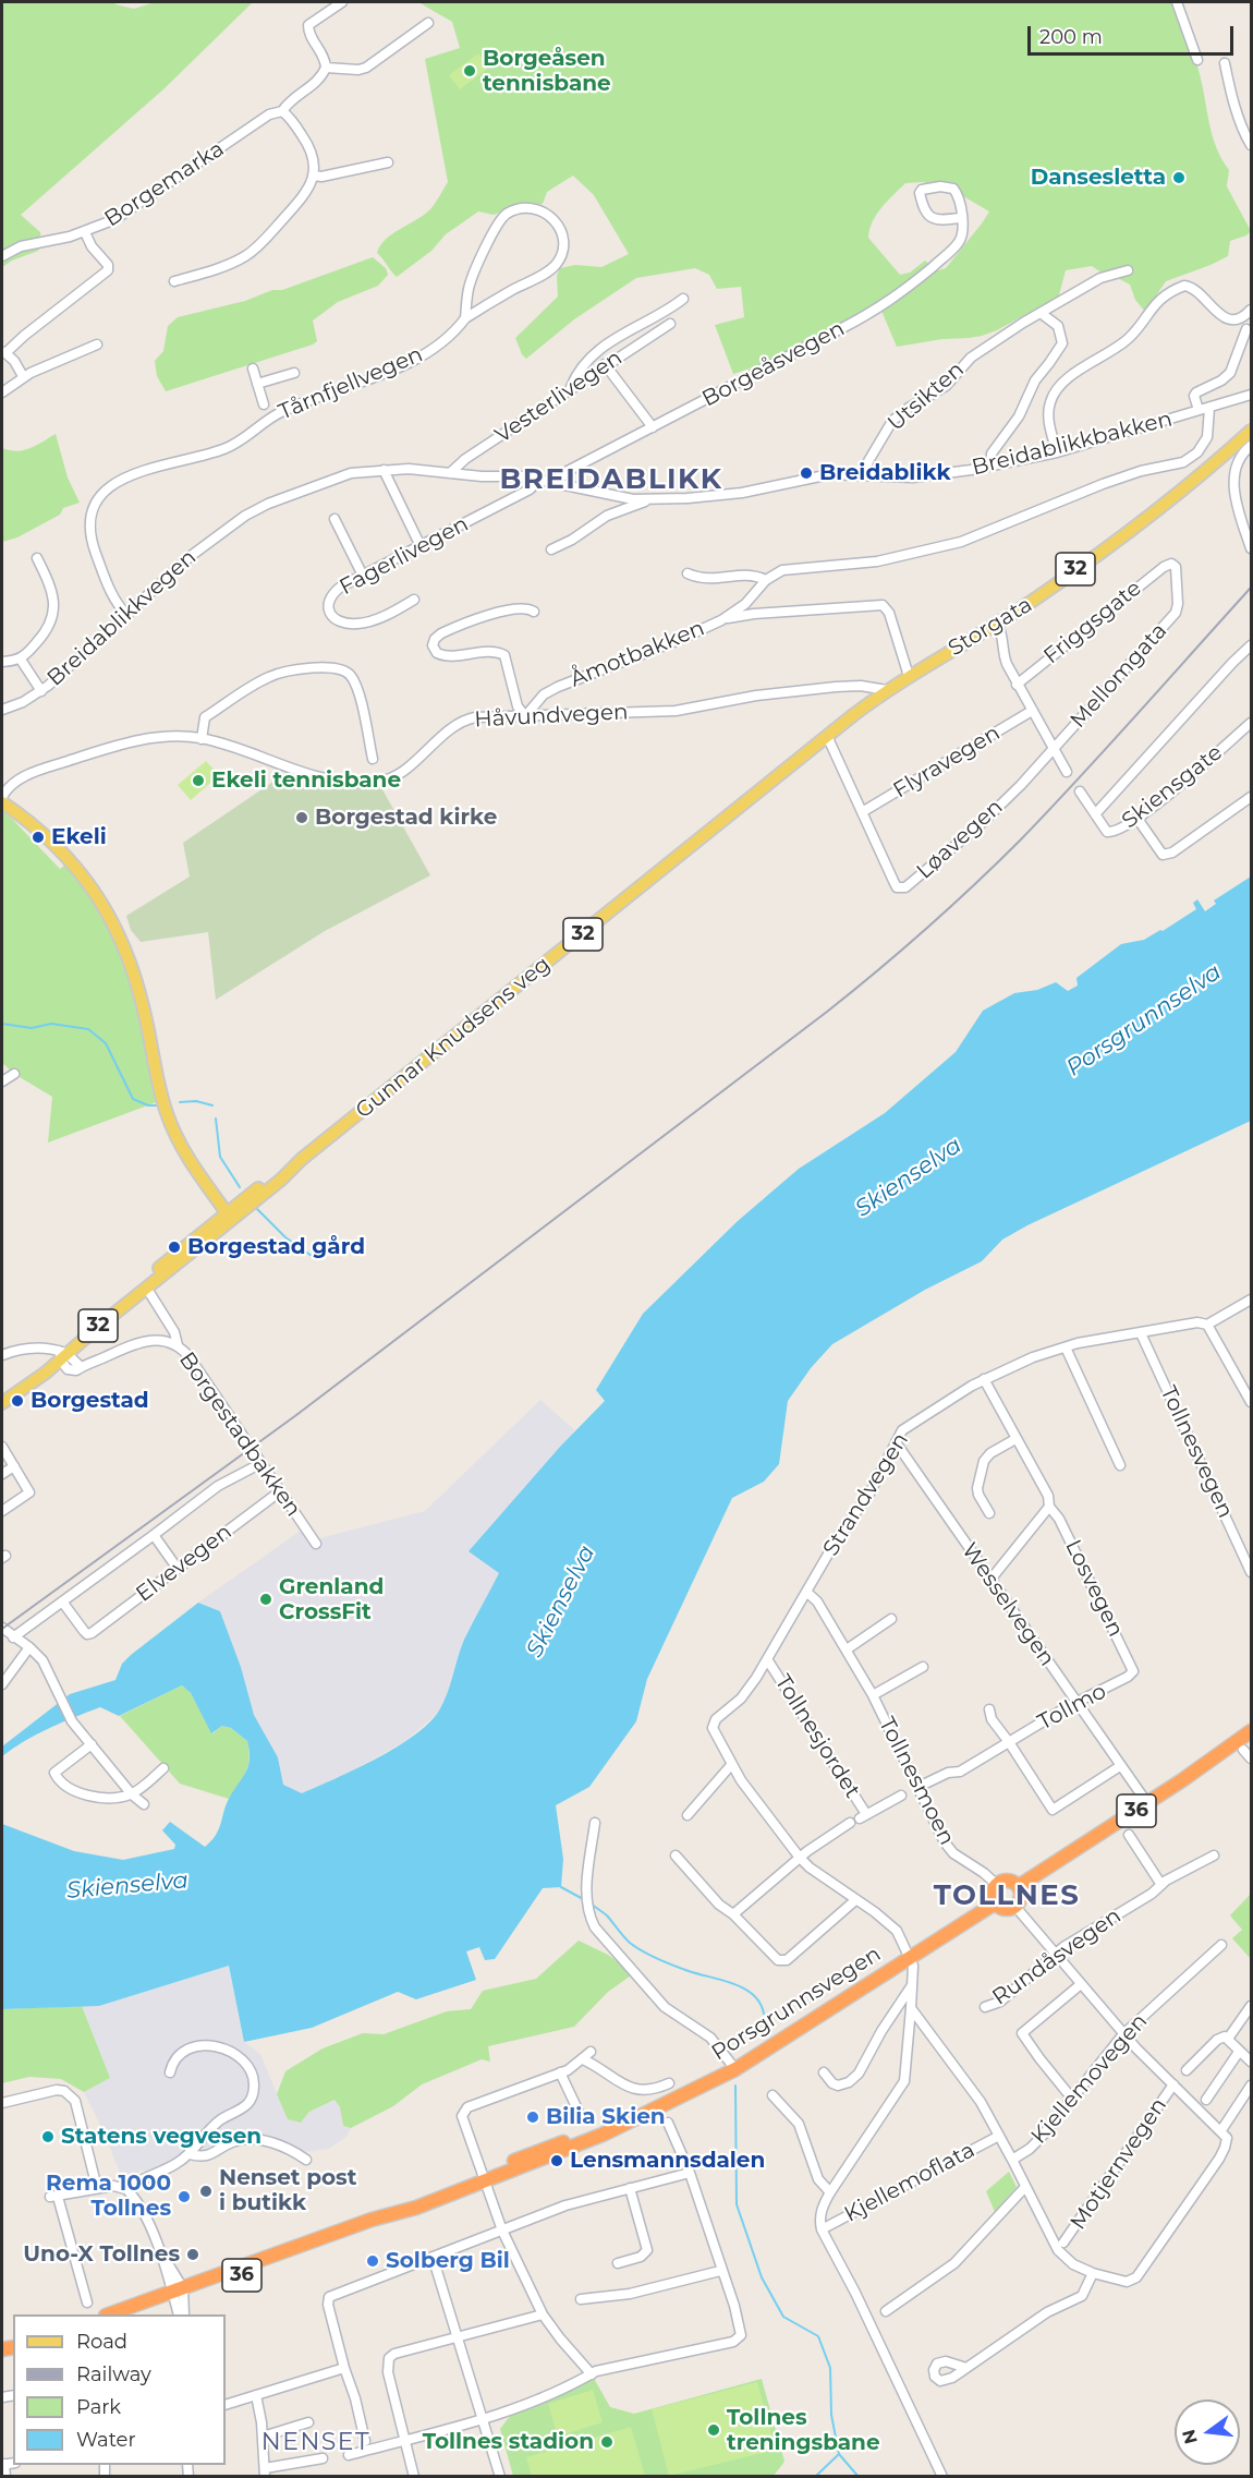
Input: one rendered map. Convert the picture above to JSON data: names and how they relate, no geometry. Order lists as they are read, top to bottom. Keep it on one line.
{"streets":{"highway":["36","Porsgrunnsvegen"],"main road":["32","Storgata","Gunnar Knudsens veg"],"street":["Borgemarka","Borgeåsvegen","Tårnfjellvegen","Vesterlivegen","Utsikten","Breidablikkbakken","Fagerlivegen","Breidablikkvegen","Friggsgate","Åmotbakken","Mellomgata","Håvundvegen","Flyravegen","Skiensgate","Løavegen","Borgestadbakken","Tollnesvegen","Strandvegen","Elvevegen","Losvegen","Wesselvegen","Tollmo","Tollnesjordet","Tollnesmoen","Rundåsvegen","Kjellemovegen","Motjernvegen","Kjellemoflata"]},"crossings":[["Borgeåsvegen","Breidablikkbakken"],["Tårnfjellvegen","Breidablikkvegen"],["Vesterlivegen","Breidablikkbakken"],["Utsikten","Breidablikkbakken"],["Breidablikkbakken","Fagerlivegen"],["Breidablikkbakken","Breidablikkvegen"],["Friggsgate","Mellomgata"],["Storgata","Håvundvegen"],["Storgata","Løavegen"],["Storgata","Gunnar Knudsens veg"],["Åmotbakken","Håvundvegen"],["Mellomgata","Løavegen"],["Flyravegen","Løavegen"],["Løavegen","Gunnar Knudsens veg"],["Gunnar Knudsens veg","Borgestadbakken"],["Borgestadbakken","Elvevegen"],["Tollnesvegen","Strandvegen"],["Strandvegen","Losvegen"],["Strandvegen","Wesselvegen"],["Strandvegen","Tollnesjordet"],["Strandvegen","Tollnesmoen"],["Strandvegen","Porsgrunnsvegen"],["Losvegen","Tollmo"],["Wesselvegen","Tollmo"],["Wesselvegen","36"],["Tollmo","Tollnesmoen"],["Tollnesmoen","36"],["Tollnesmoen","Porsgrunnsvegen"],["36","Porsgrunnsvegen"],["Kjellemovegen","Kjellemoflata"]],"districts":["BREIDABLIKK","TOLLNES","NENSET"],"water":["Porsgrunnselva","Skienselva"],"places":["Borgeåsen tennisbane","Dansesletta","Breidablikk","Ekeli tennisbane","Borgestad kirke","Ekeli","Borgestad gård","Borgestad","Grenland CrossFit","Bilia Skien","Statens vegvesen","Lensmannsdalen","Nenset post i butikk","Rema 1000 Tollnes","Uno-X Tollnes","Solberg Bil","Tollnes treningsbane","Tollnes stadion"],"legend":["Road","Railway","Park","Water"],"scale_bar":"200 m","north":"left"}
